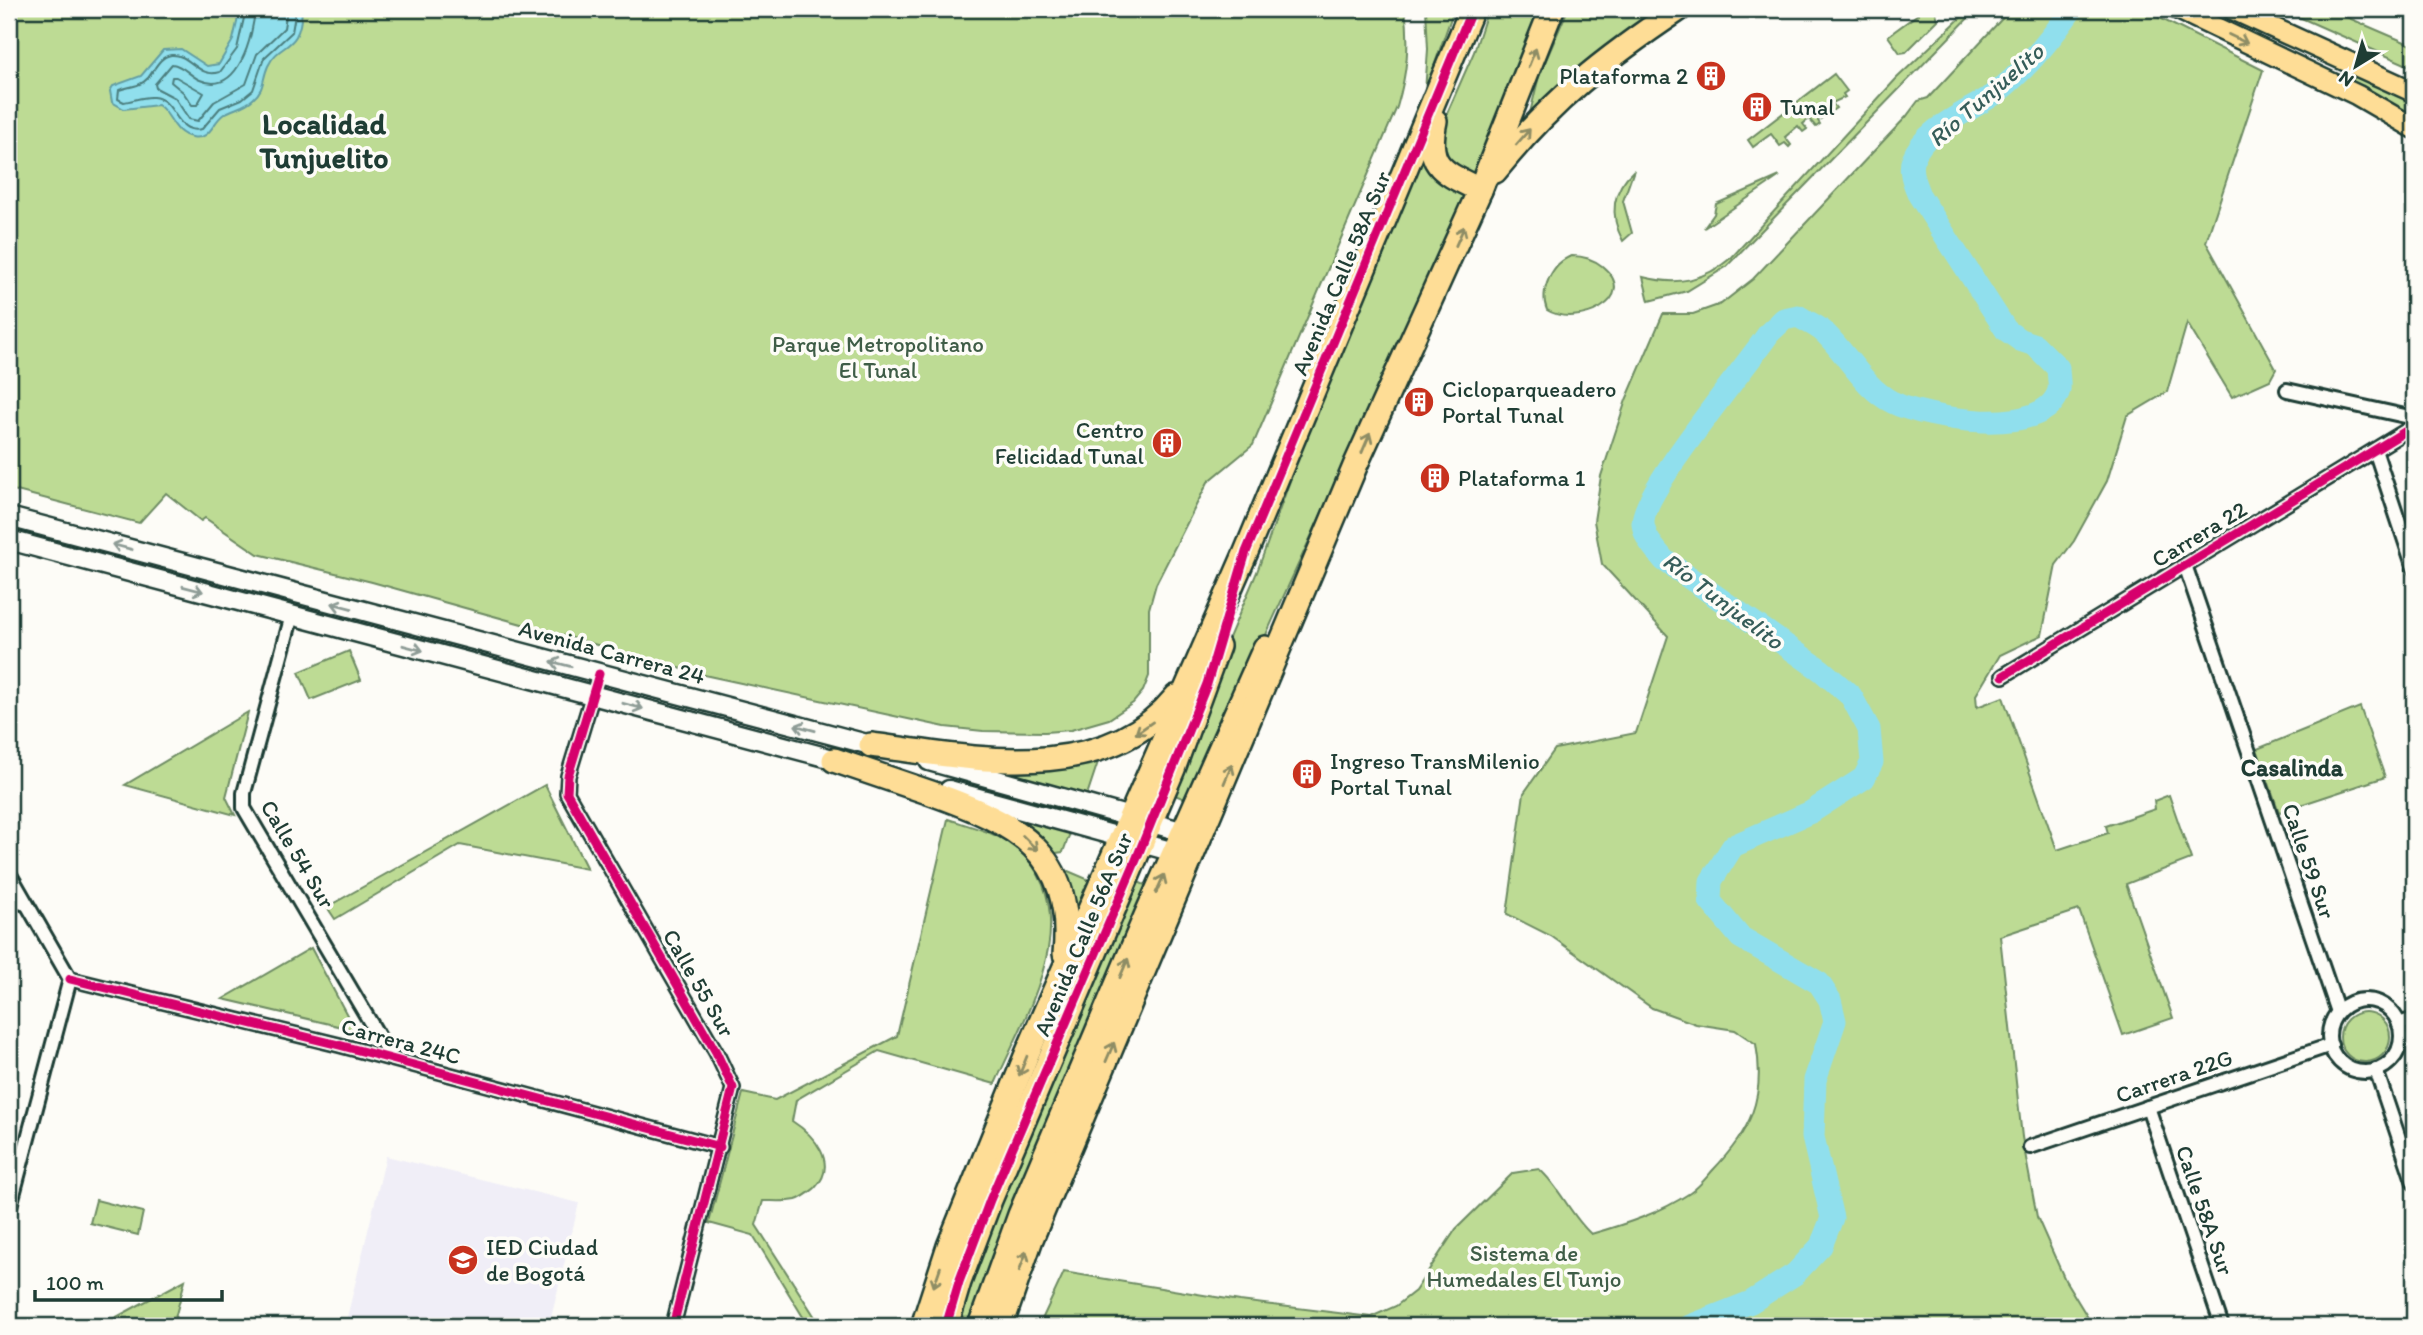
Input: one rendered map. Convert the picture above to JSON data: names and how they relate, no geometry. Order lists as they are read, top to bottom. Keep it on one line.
{"streets":{"highway":["Avenida Calle 58A Sur","Avenida Calle 56A Sur"],"main road":["Avenida Carrera 24"],"street":["Carrera 22","Calle 54 Sur","Calle 59 Sur","Calle 55 Sur","Carrera 24C","Carrera 22G","Calle 58A Sur"]},"crossings":[["Avenida Calle 58A Sur","Avenida Carrera 24"],["Avenida Calle 58A Sur","Avenida Calle 56A Sur"],["Carrera 22","Calle 59 Sur"],["Avenida Carrera 24","Calle 54 Sur"],["Avenida Carrera 24","Avenida Calle 56A Sur"],["Avenida Carrera 24","Calle 55 Sur"],["Calle 54 Sur","Carrera 24C"],["Calle 59 Sur","Carrera 22G"],["Calle 55 Sur","Carrera 24C"],["Carrera 22G","Calle 58A Sur"]],"districts":["Localidad Tunjuelito","Casalinda"],"water":["Río Tunjuelito"],"parks":["Parque Metropolitano El Tunal","Sistema de Humedales El Tunjo"],"places":{"building":["Plataforma 2","Tunal","Cicloparqueadero Portal Tunal","Centro Felicidad Tunal","Plataforma 1","Ingreso TransMilenio Portal Tunal"],"school or university":["IED Ciudad de Bogotá"]},"scale_bar":"100 m","north":"bottom left"}
